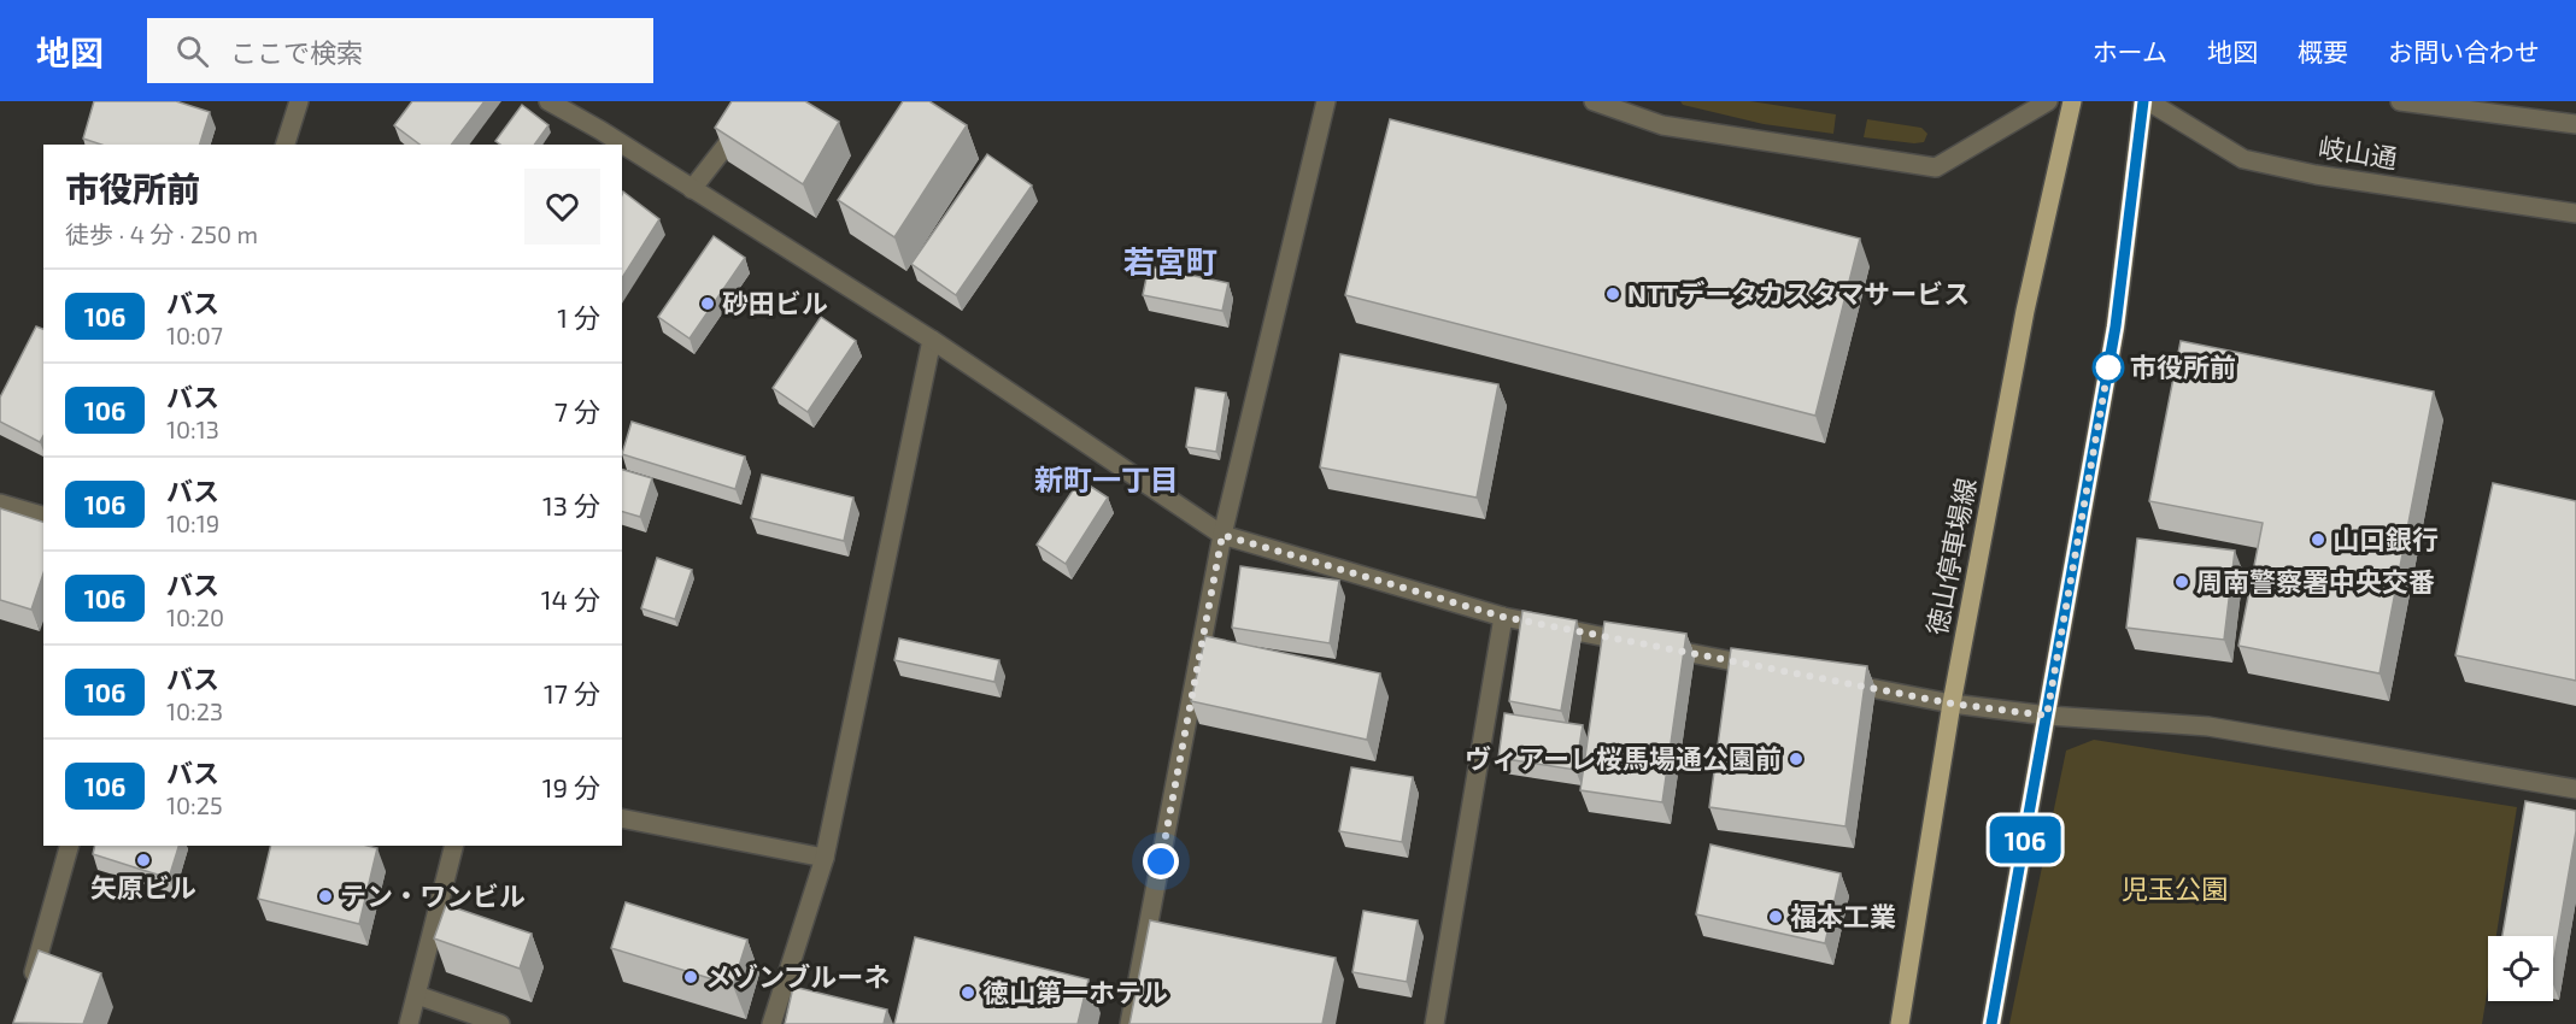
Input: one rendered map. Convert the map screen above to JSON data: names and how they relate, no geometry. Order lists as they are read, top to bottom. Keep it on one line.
{"streets":{"main road":["徳山停車場線"],"street":["岐山通"]},"districts":["若宮町","新町一丁目"],"parks":["児玉公園"],"places":["NTTデータカスタマサービス","砂田ビル","市役所前","山口銀行","周南警察署中央交番","ヴィアーレ桜馬場通公園前","矢原ビル","テン・ワンビル","福本工業","メゾンブルーネ","徳山第一ホテル"],"lines":["bus line 106"],"page":{"header":"地図","search":"ここで検索","nav":["ホーム","地図","概要","お問い合わせ"],"on_map":"106","heading":["市役所前","徒歩 · 4 分 · 250 m"],"list":[{"mark":"106","name":"バス","note":"10:07","value":"1 分"},{"mark":"106","name":"バス","note":"10:13","value":"7 分"},{"mark":"106","name":"バス","note":"10:19","value":"13 分"},{"mark":"106","name":"バス","note":"10:20","value":"14 分"},{"mark":"106","name":"バス","note":"10:23","value":"17 分"},{"mark":"106","name":"バス","note":"10:25","value":"19 分"}]}}
